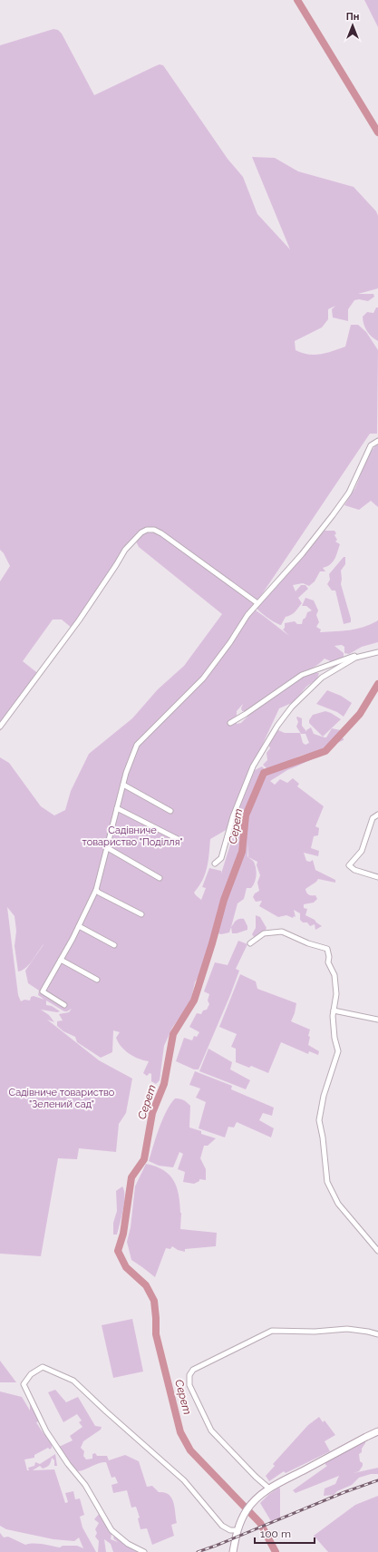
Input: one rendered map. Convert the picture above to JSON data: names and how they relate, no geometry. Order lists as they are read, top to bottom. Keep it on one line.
{"water":["Серет"],"parks":["Садівниче товариство \"Поділля\"","Садівниче товариство \"Зелений сад\""],"scale_bar":"100 m","north":"top"}
